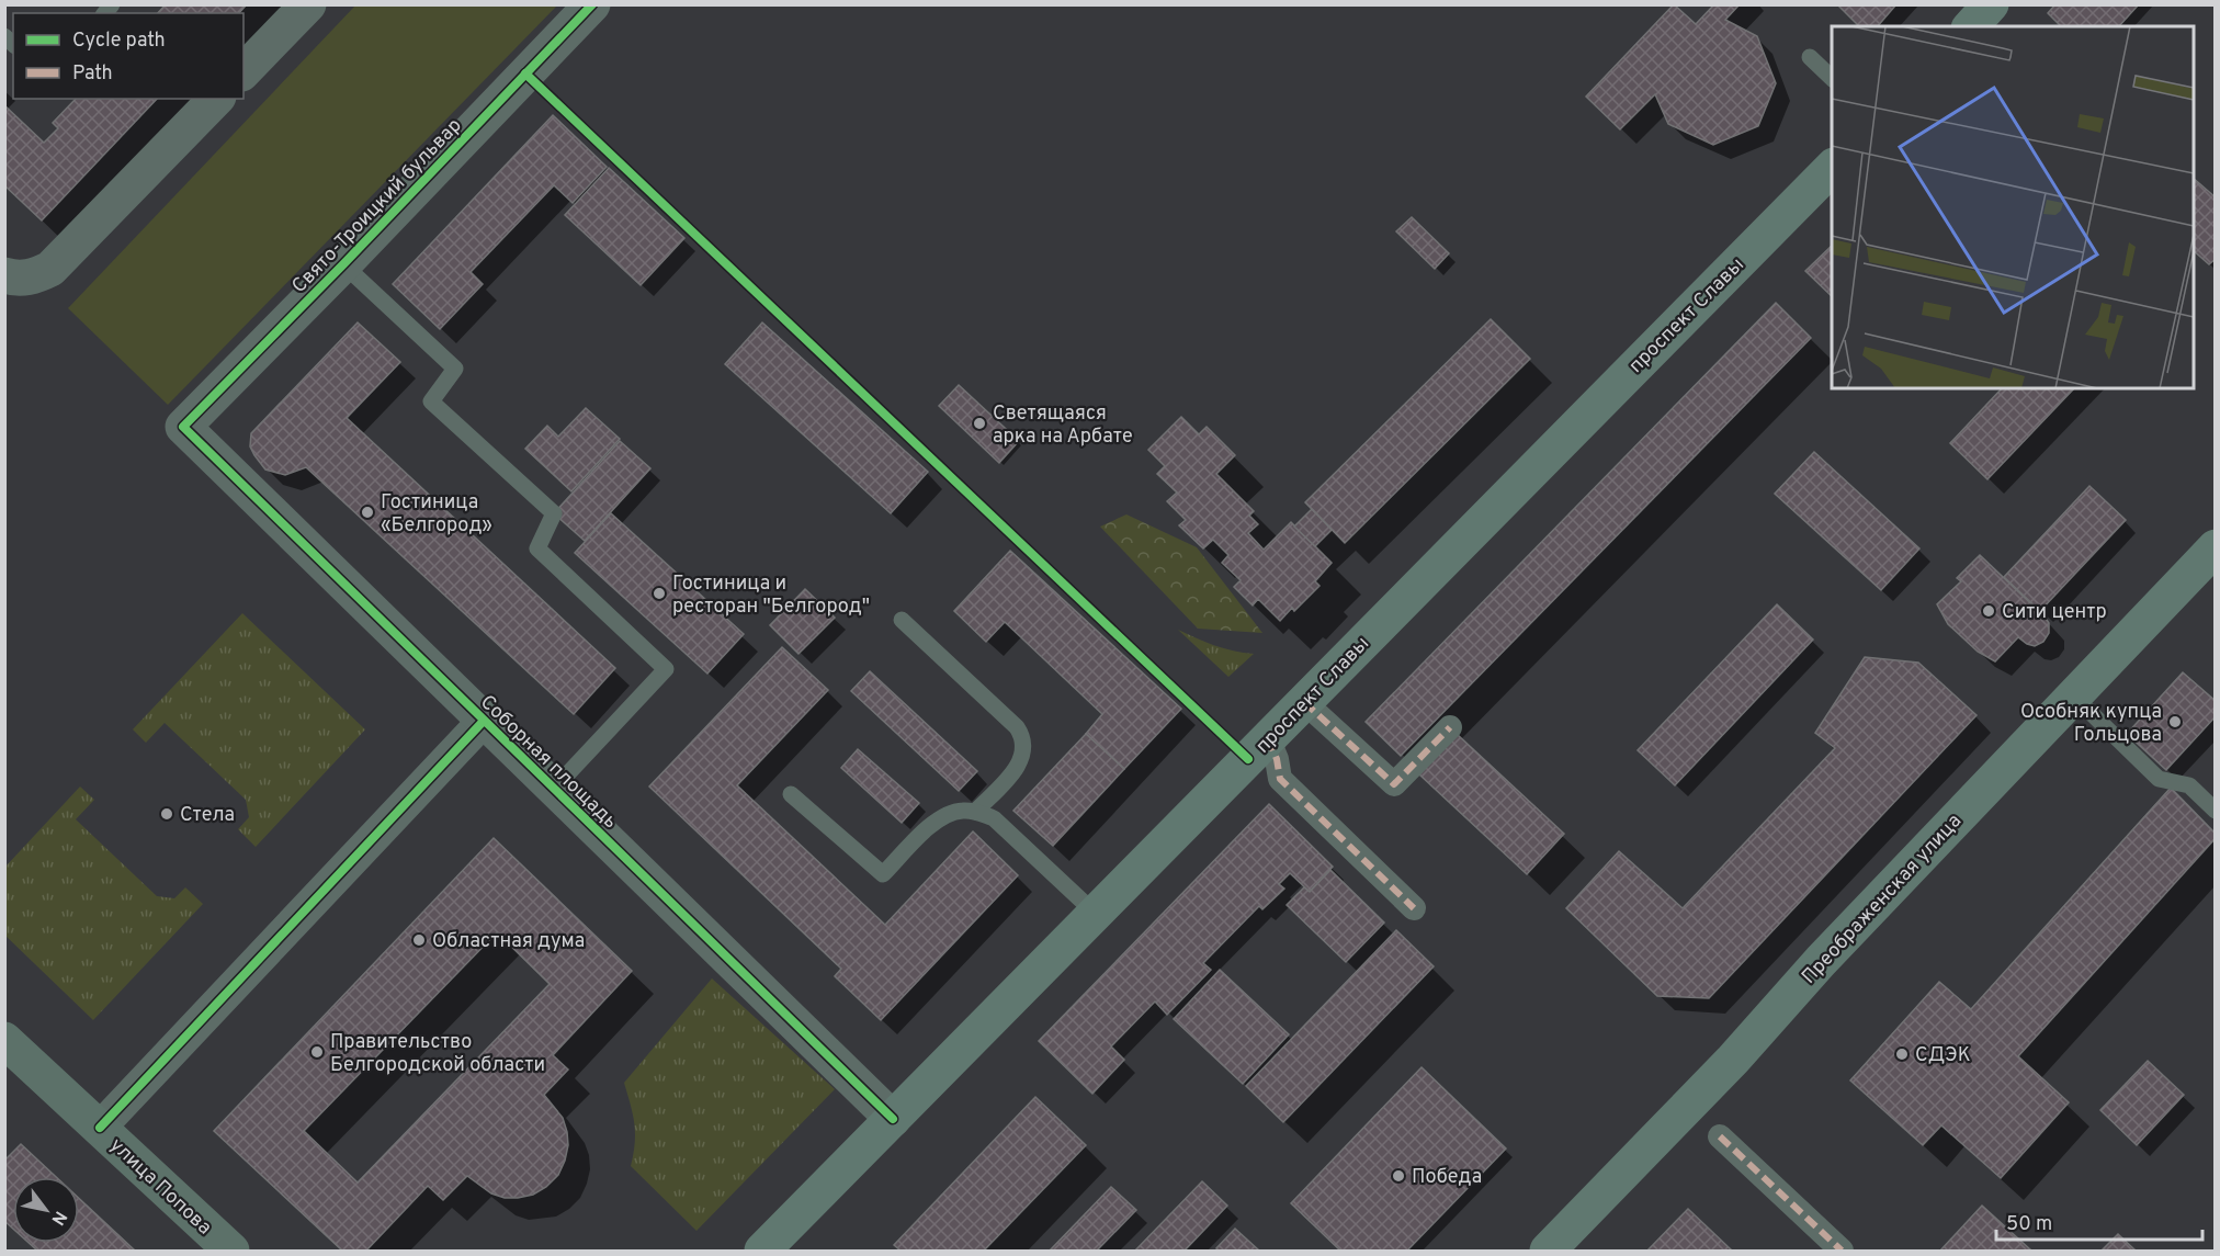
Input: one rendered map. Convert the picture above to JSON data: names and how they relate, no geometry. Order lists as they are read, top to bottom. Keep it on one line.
{"streets":{"main road":["проспект Славы","Преображенская улица","улица Попова"],"street":["Свято-Троицкий бульвар","Соборная площадь"]},"crossings":[["Свято-Троицкий бульвар","Соборная площадь"],["проспект Славы","Соборная площадь"]],"places":["Светящаяся арка на Арбате","Гостиница «Белгород»","Гостиница и ресторан \"Белгород\"","Сити центр","Особняк купца Гольцова","Стела","Областная дума","Правительство Белгородской области","СДЭК","Победа"],"legend":["Cycle path","Path"],"scale_bar":"50 m","north":"bottom right"}
